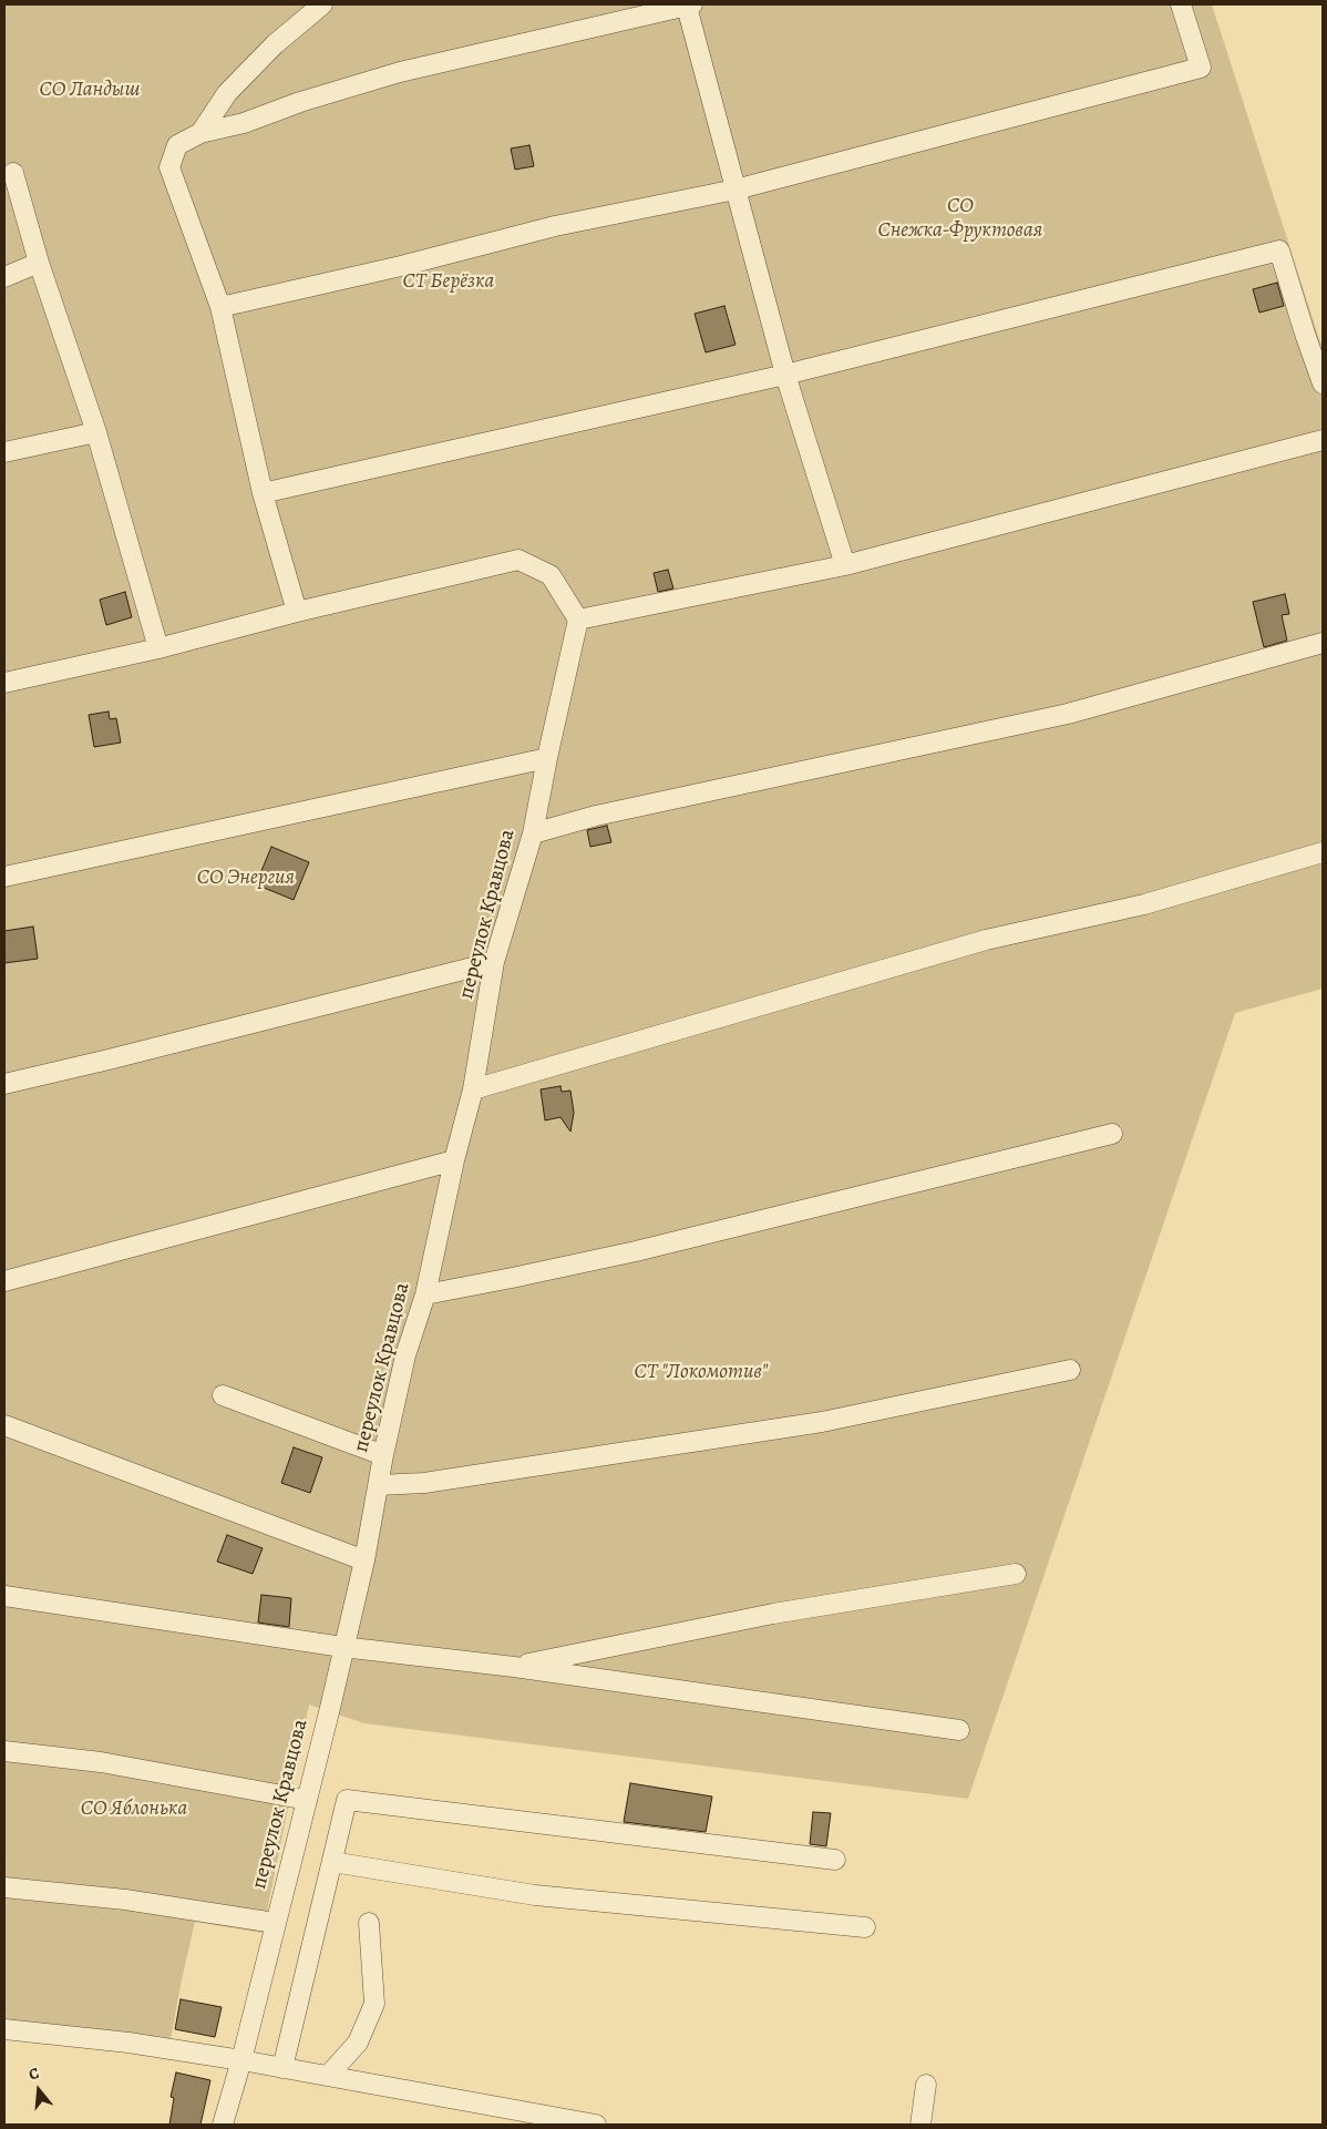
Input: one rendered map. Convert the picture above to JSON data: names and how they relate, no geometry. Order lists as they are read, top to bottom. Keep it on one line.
{"streets":{"street":["переулок Кравцова"]},"parks":["СО Ландыш","СО Снежка-Фруктовая","СТ Берёзка","СО Энергия","СТ \"Локомотив\"","СО Яблонька"],"north":"top"}
